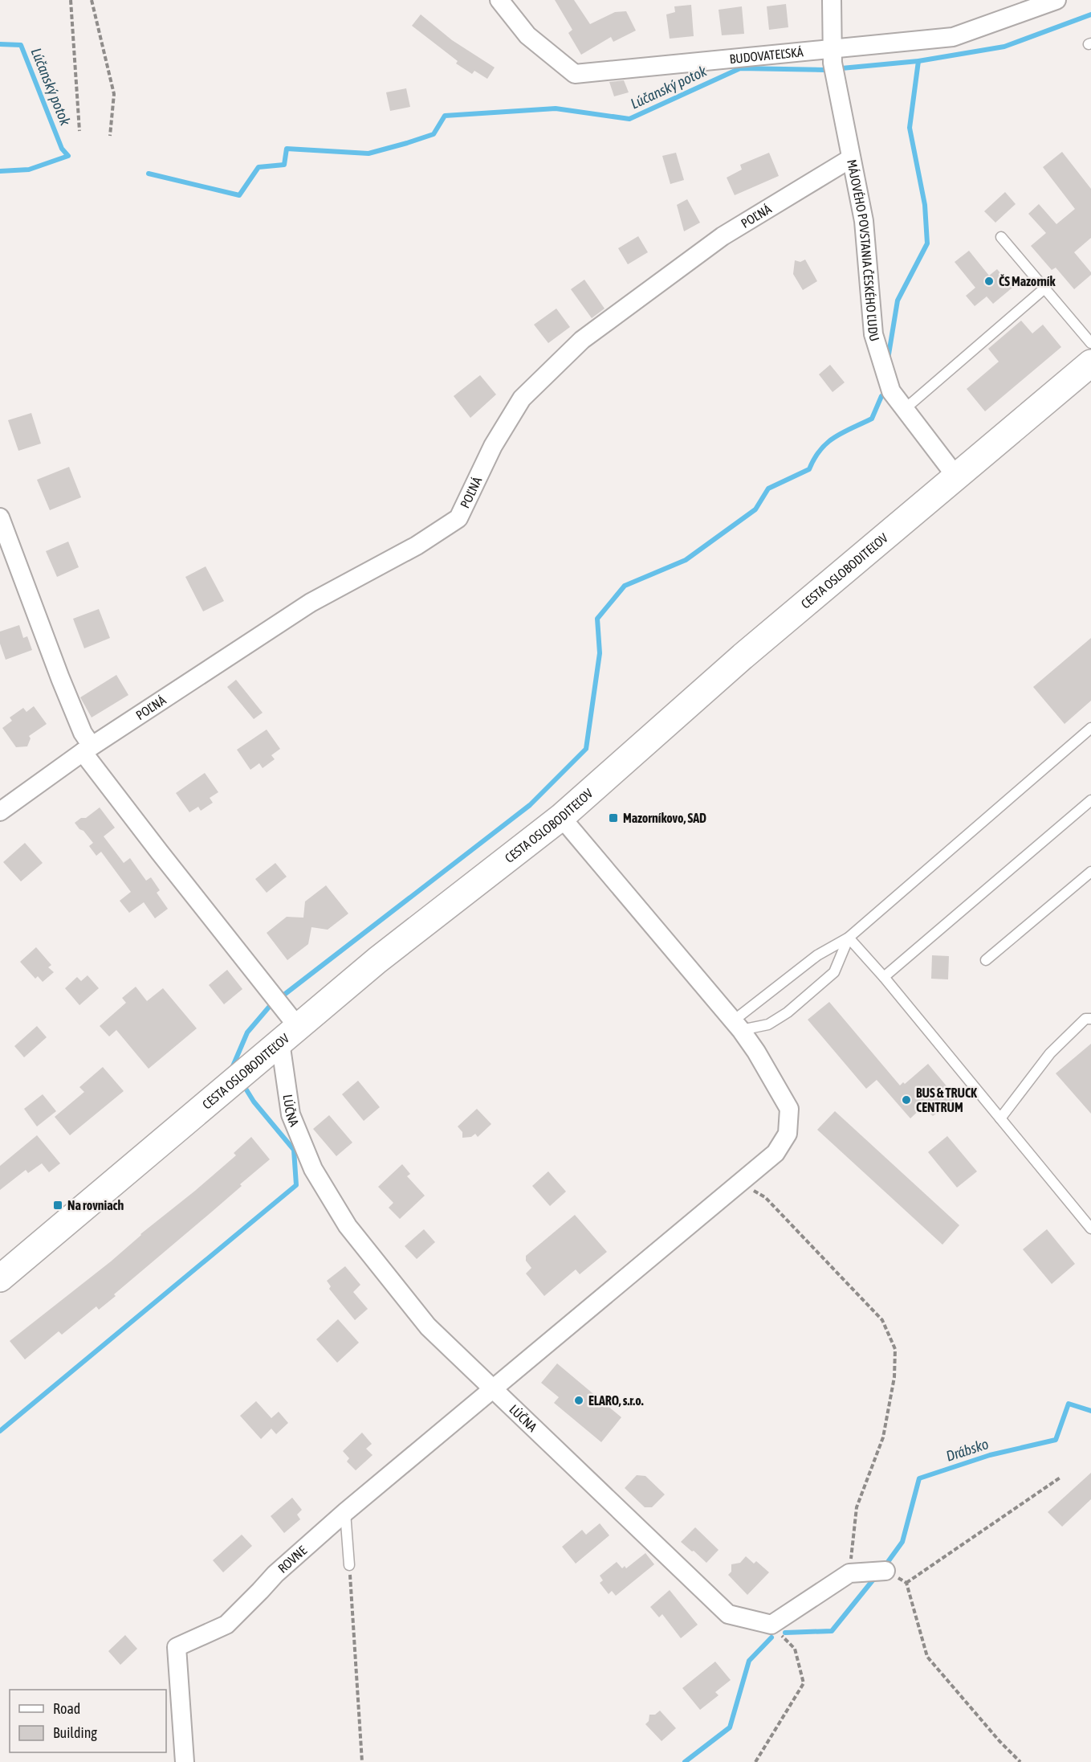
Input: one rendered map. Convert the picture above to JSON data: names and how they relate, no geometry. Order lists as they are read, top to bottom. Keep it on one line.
{"streets":{"main road":["CESTA OSLOBODITEĽOV"],"street":["BUDOVATEĽSKÁ","POĽNÁ","MÁJOVÉHO POVSTANIA ČESKÉHO ĽUDU","LÚČNA","ROVNE"]},"crossings":[["BUDOVATEĽSKÁ","MÁJOVÉHO POVSTANIA ČESKÉHO ĽUDU"],["POĽNÁ","MÁJOVÉHO POVSTANIA ČESKÉHO ĽUDU"],["MÁJOVÉHO POVSTANIA ČESKÉHO ĽUDU","CESTA OSLOBODITEĽOV"],["CESTA OSLOBODITEĽOV","LÚČNA"],["CESTA OSLOBODITEĽOV","ROVNE"],["LÚČNA","ROVNE"]],"water":["Lúčanský potok","Drábsko"],"places":{"other":["ČS Mazorník","BUS & TRUCK CENTRUM","ELARO, s.r.o."],"transit":["Mazorníkovo, SAD","Na rovniach"]},"legend":["Road","Building"]}
